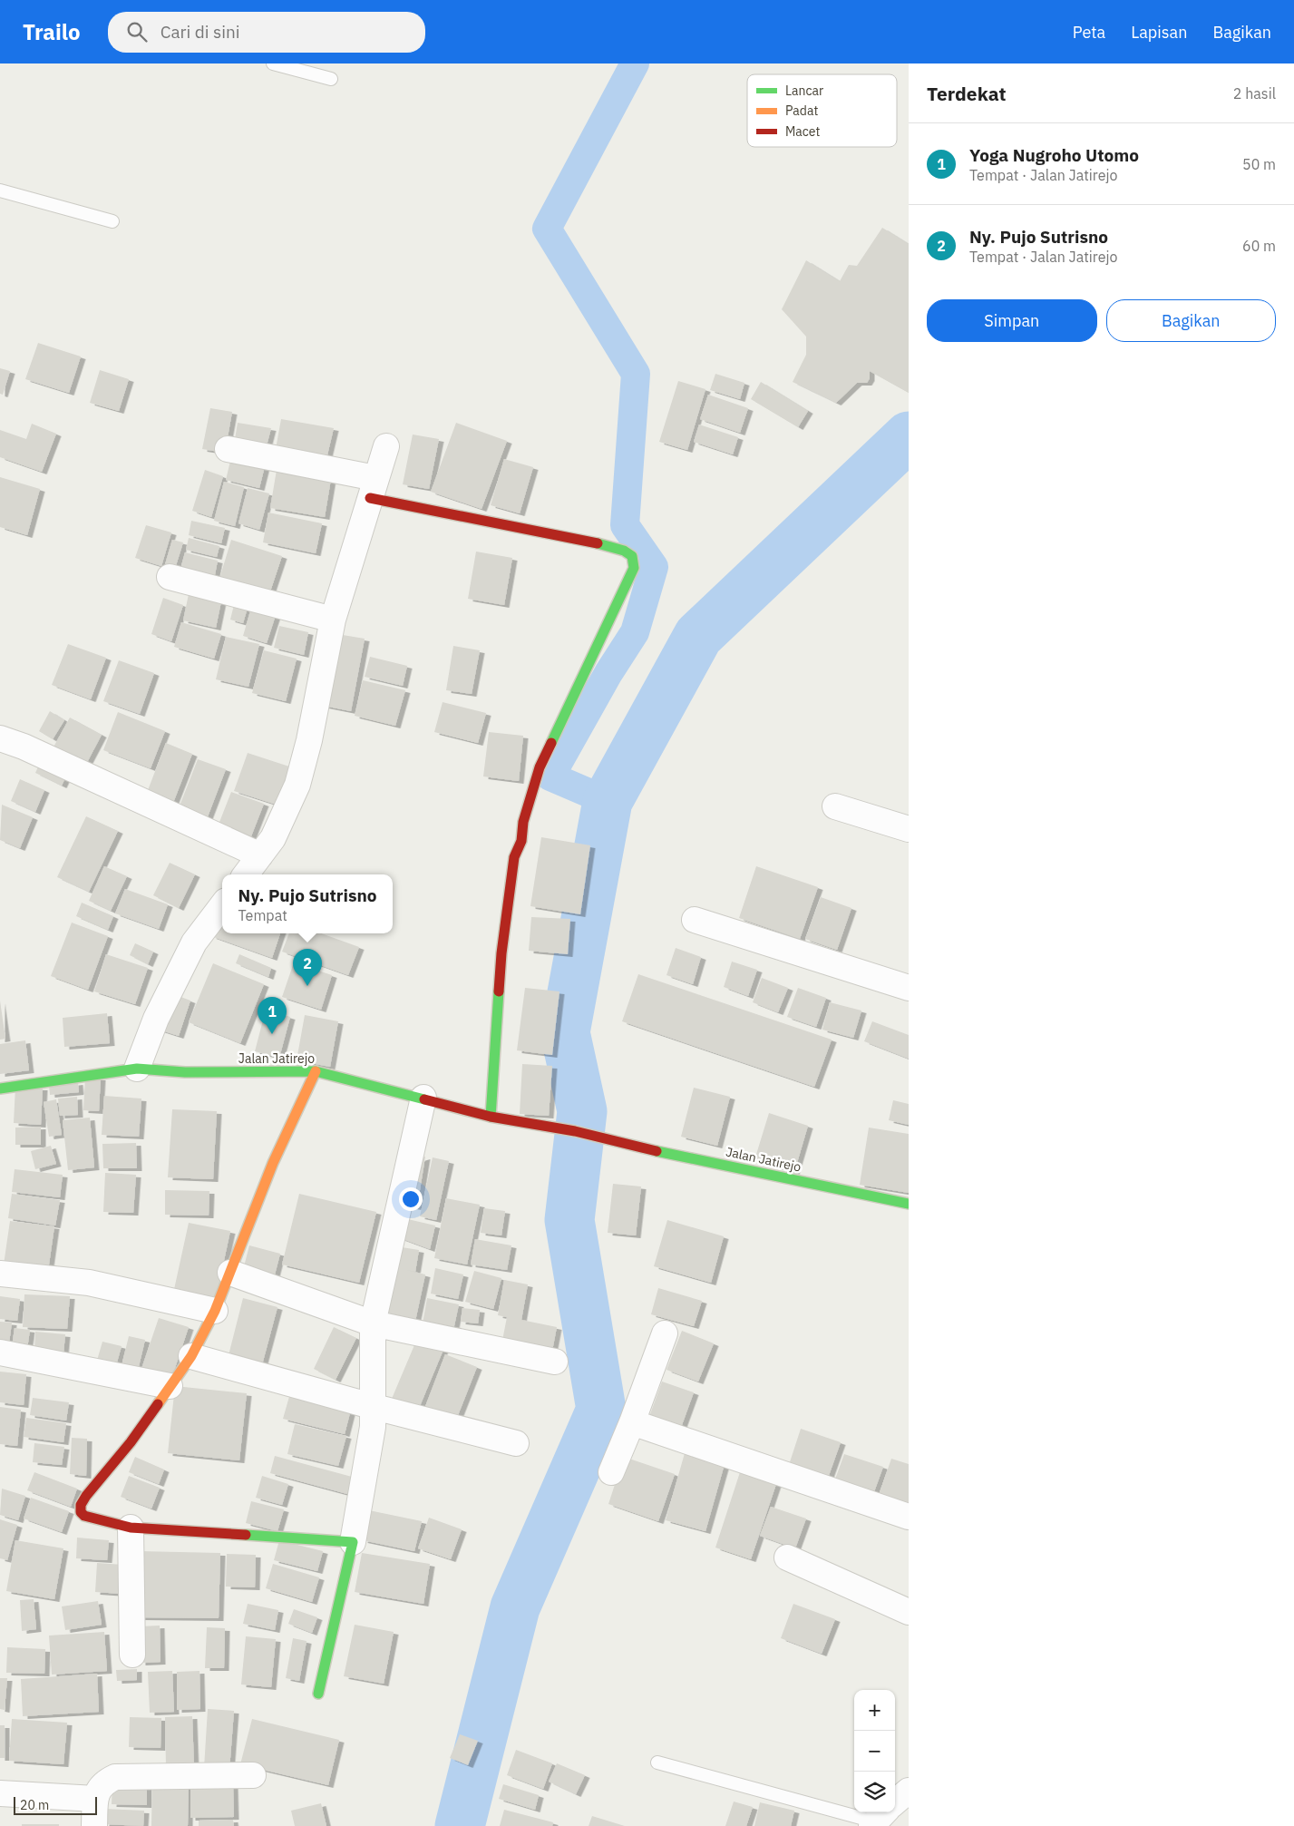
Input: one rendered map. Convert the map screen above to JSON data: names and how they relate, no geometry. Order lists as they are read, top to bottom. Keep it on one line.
{"streets":{"street":["Jalan Jatirejo"]},"legend":["Lancar","Padat","Macet"],"scale_bar":"20 m","page":{"header":"Trailo","search":"Cari di sini","nav":["Peta","Lapisan","Bagikan"],"heading":["Terdekat","2 hasil"],"list":[{"mark":"1","name":"Yoga Nugroho Utomo","note":"Tempat · Jalan Jatirejo","value":"50 m"},{"mark":"2","name":"Ny. Pujo Sutrisno","note":"Tempat · Jalan Jatirejo","value":"60 m"}],"buttons":["Simpan","Bagikan"],"popup":["Ny. Pujo Sutrisno","Tempat"],"pins":["2","1"],"map_buttons":["+","−"],"scale":"20 m"}}
